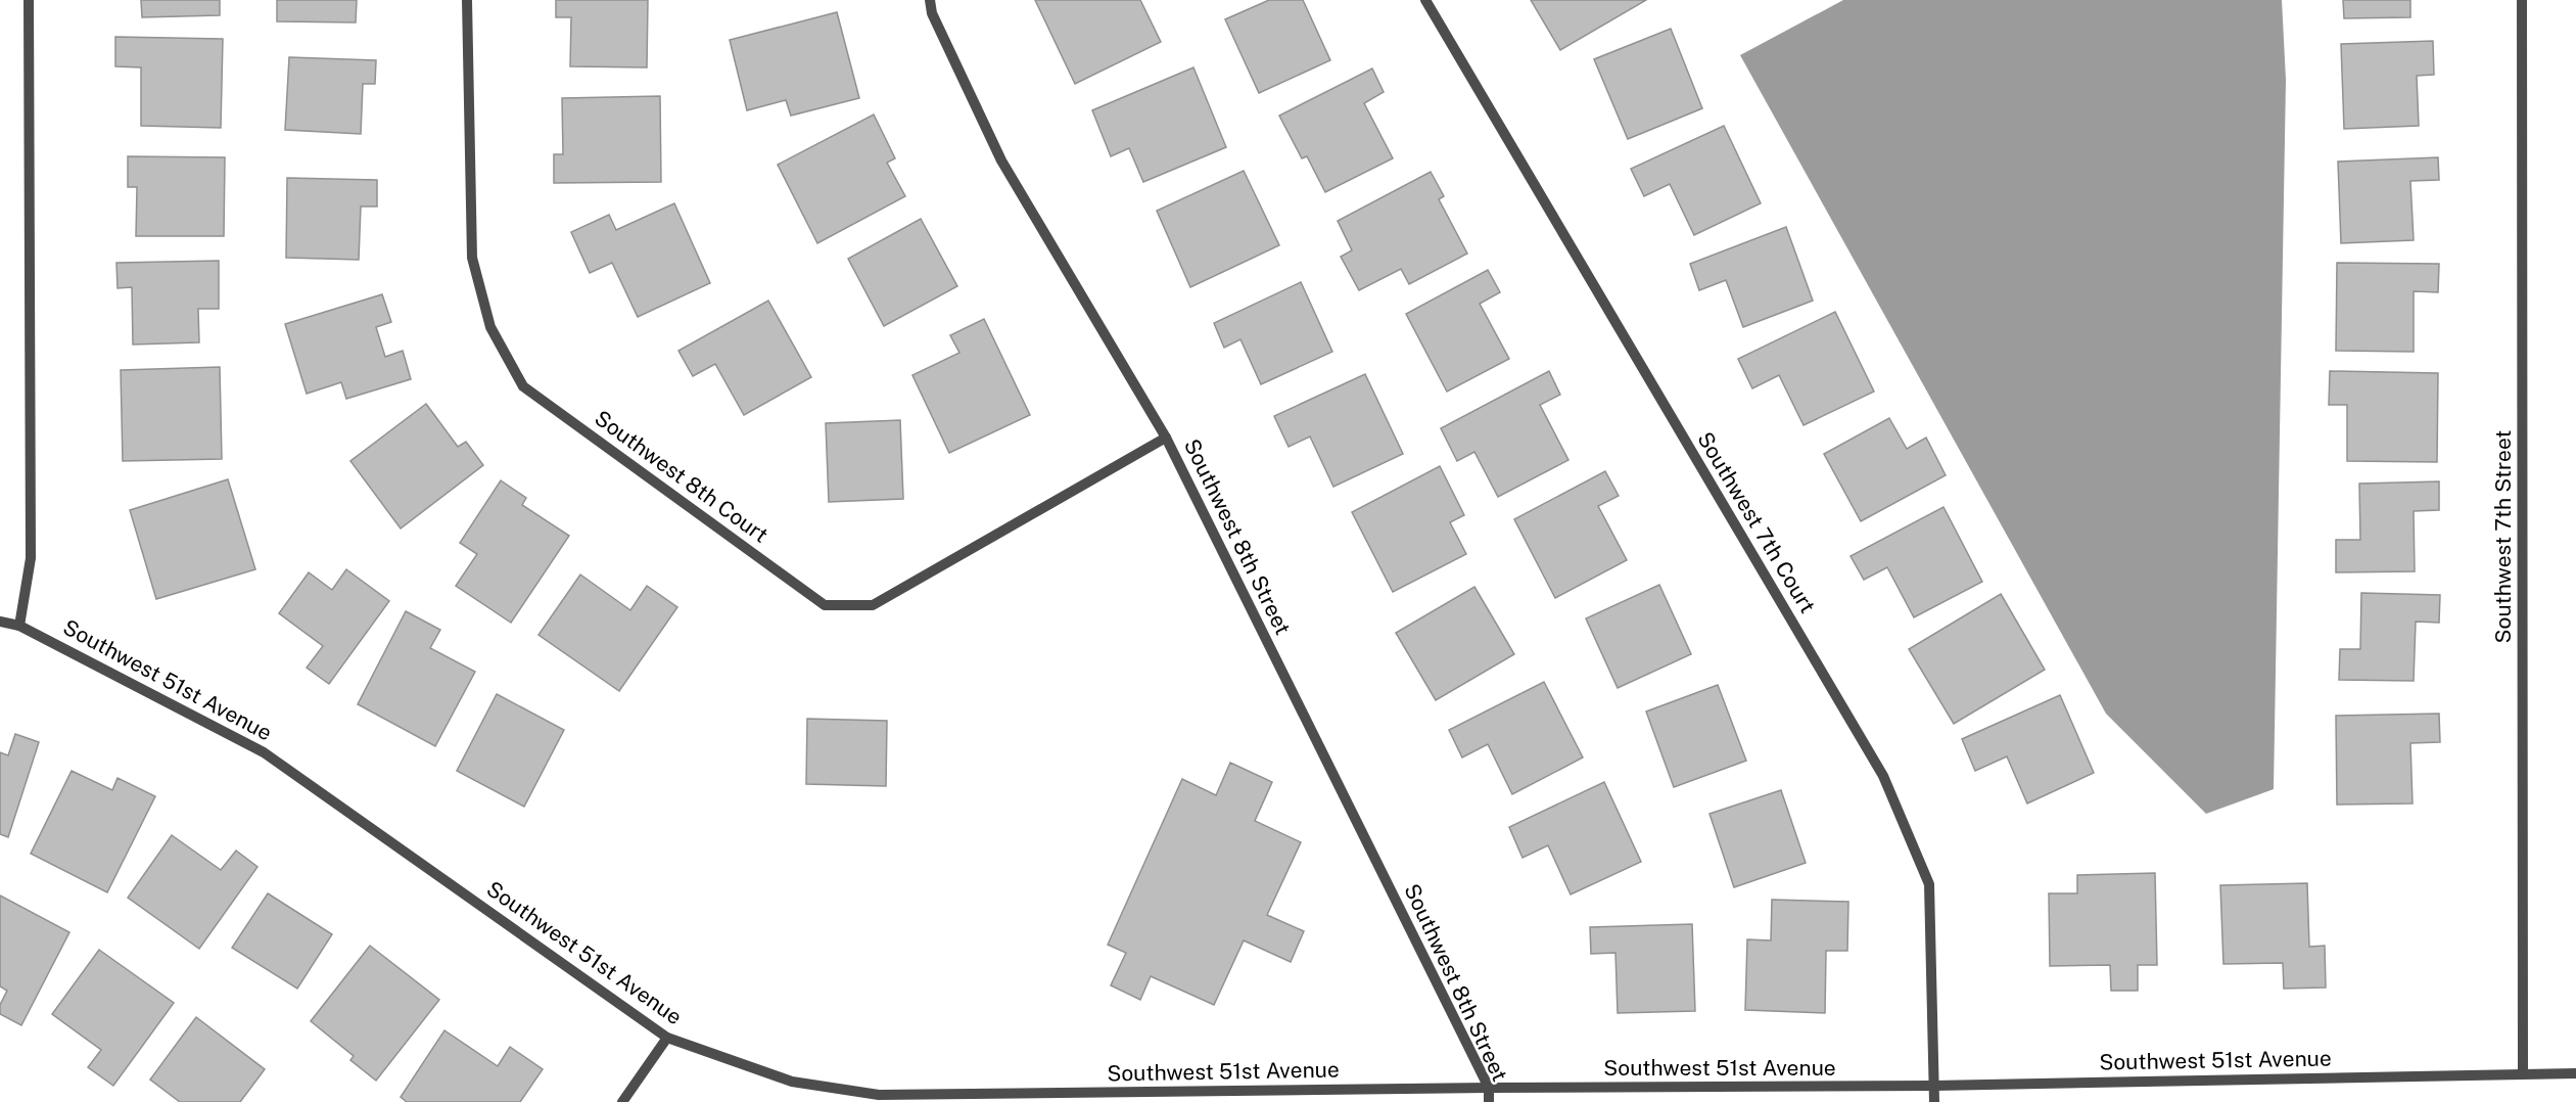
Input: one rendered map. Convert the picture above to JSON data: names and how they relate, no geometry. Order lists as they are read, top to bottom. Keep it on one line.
{"streets":{"street":["Southwest 8th Court","Southwest 7th Court","Southwest 8th Street","Southwest 7th Street","Southwest 51st Avenue"]},"crossings":[["Southwest 8th Court","Southwest 8th Street"],["Southwest 7th Court","Southwest 51st Avenue"],["Southwest 8th Street","Southwest 51st Avenue"],["Southwest 7th Street","Southwest 51st Avenue"]]}
